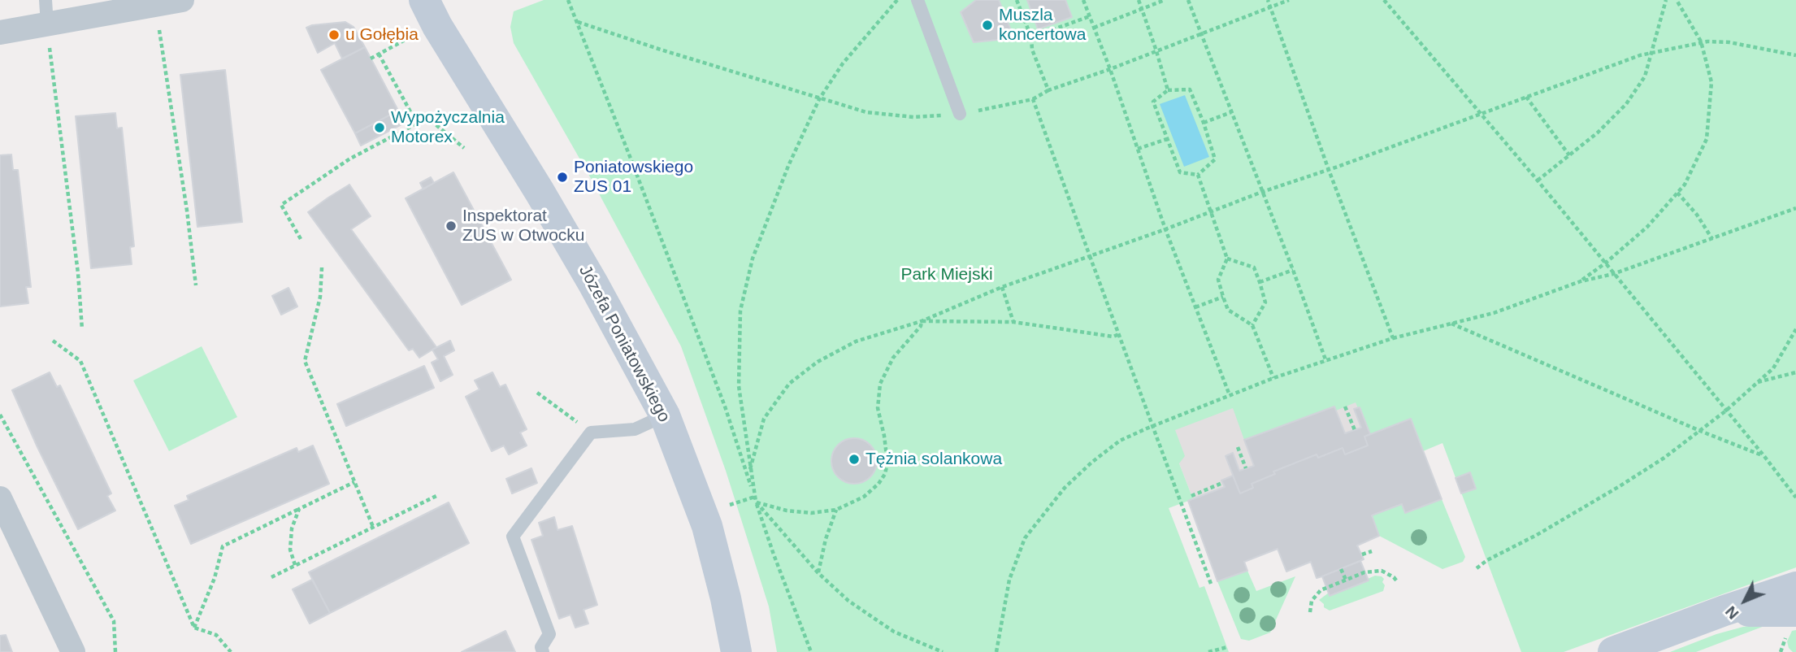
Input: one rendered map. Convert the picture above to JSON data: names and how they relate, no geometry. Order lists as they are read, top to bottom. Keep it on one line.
{"streets":{"street":["Józefa Poniatowskiego"]},"parks":["Park Miejski"],"places":["Muszla koncertowa","u Gołębia","Wypożyczalnia Motorex","Poniatowskiego ZUS 01","Inspektorat ZUS w Otwocku","Tężnia solankowa"],"north":"bottom left"}
